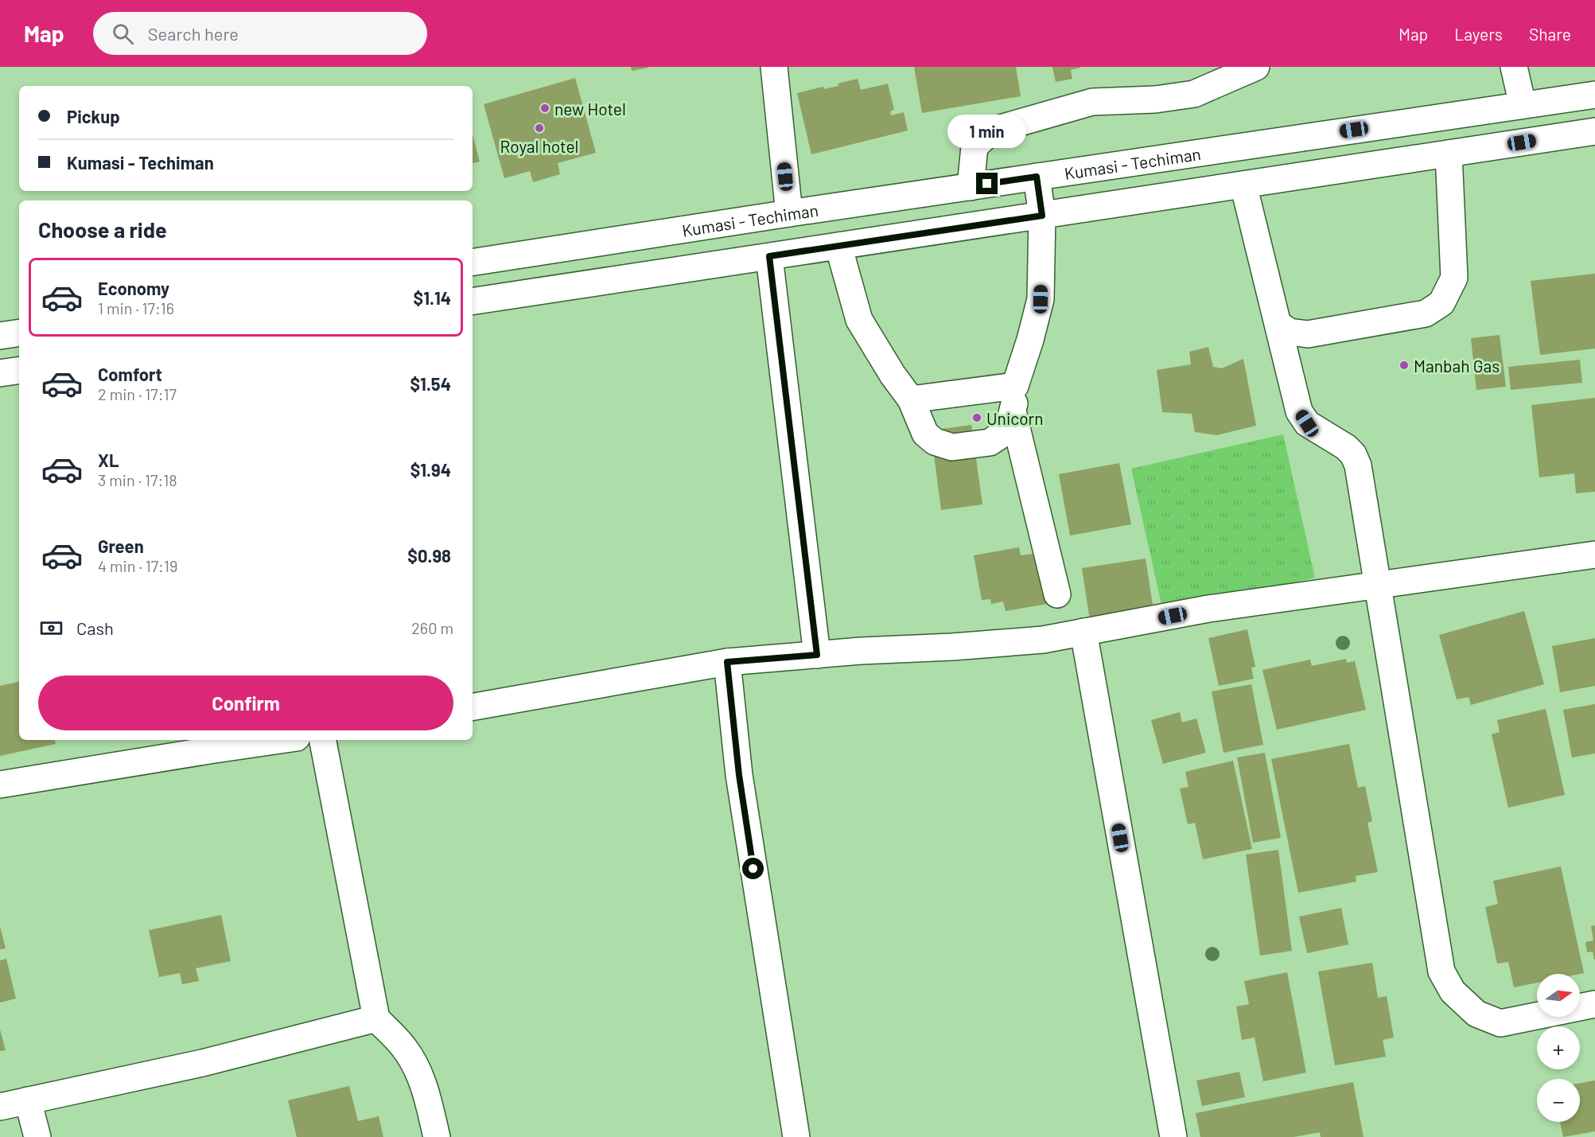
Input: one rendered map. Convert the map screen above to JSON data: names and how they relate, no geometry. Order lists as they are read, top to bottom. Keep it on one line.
{"streets":{"main road":["Kumasi - Techiman"]},"places":["new Hotel","Royal hotel","Manbah Gas","Unicorn"],"north":"right","page":{"header":"Map","search":"Search here","nav":["Map","Layers","Share"],"banner":["Pickup","Kumasi - Techiman"],"bubble":"1 min","heading":"Choose a ride","list":[{"name":"Economy","note":"1 min · 17:16","value":"$1.14"},{"name":"Comfort","note":"2 min · 17:17","value":"$1.54"},{"name":"XL","note":"3 min · 17:18","value":"$1.94"},{"name":"Green","note":"4 min · 17:19","value":"$0.98"}],"pay":["Cash","260 m"],"buttons":"Confirm","map_buttons":["+","−"]}}
